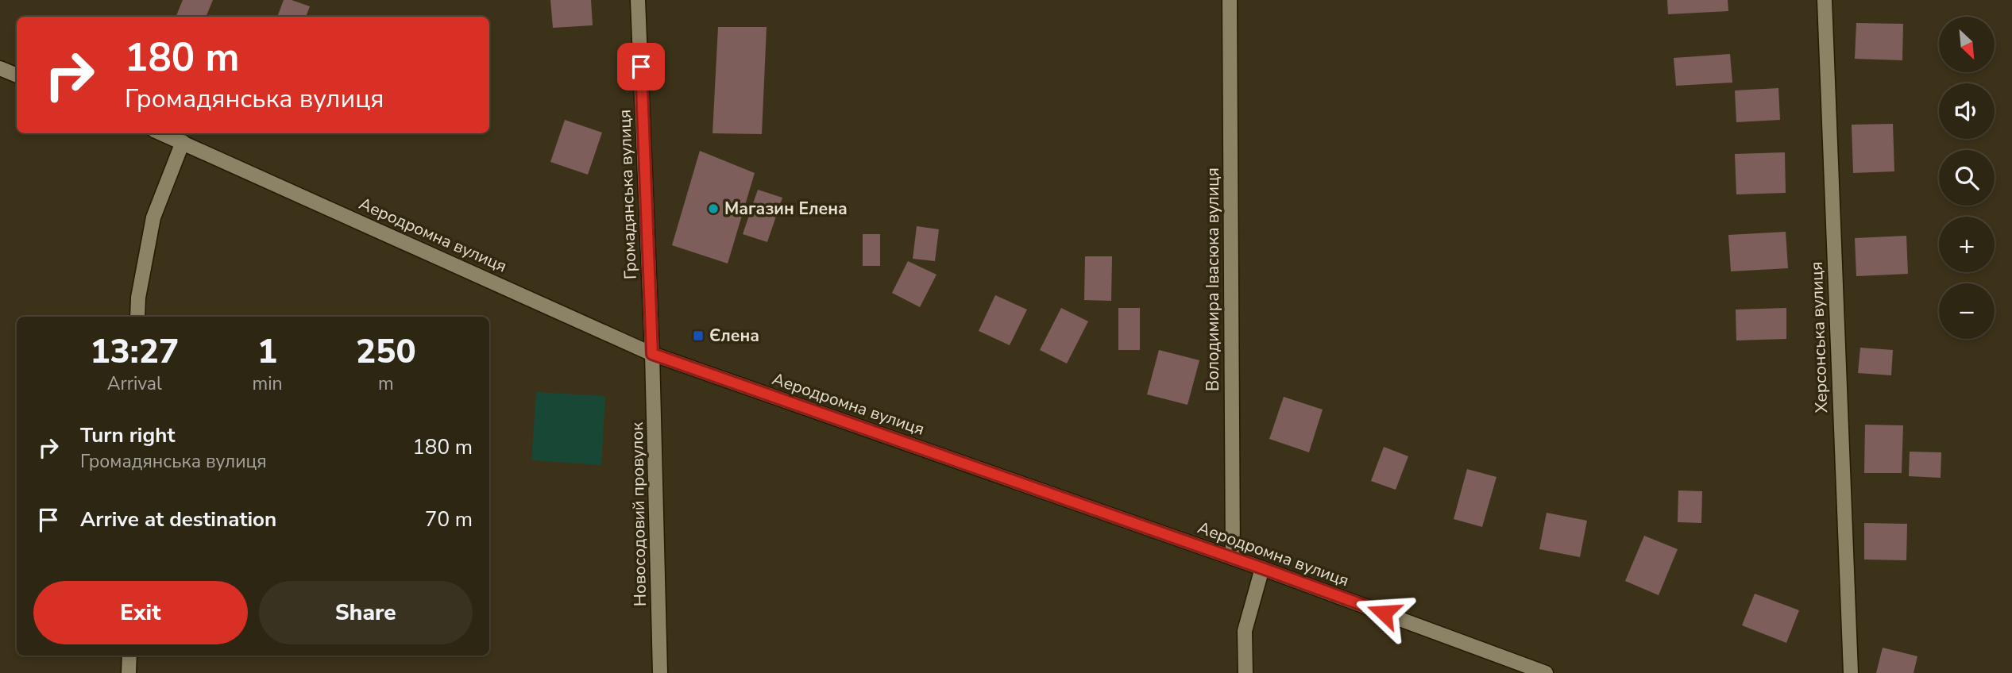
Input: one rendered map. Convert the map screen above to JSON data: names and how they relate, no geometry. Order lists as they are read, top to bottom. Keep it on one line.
{"streets":{"street":["Громадянська вулиця","Аеродромна вулиця","Володимира Івасюка вулиця","Херсонська вулиця","Новосодовий провулок"]},"crossings":[["Громадянська вулиця","Аеродромна вулиця"],["Громадянська вулиця","Новосодовий провулок"],["Аеродромна вулиця","Володимира Івасюка вулиця"],["Аеродромна вулиця","Новосодовий провулок"]],"places":{"other":["Магазин Елена"],"transit":["Єлена"]},"north":"bottom right","page":{"map_buttons":["+","−"],"turn":["180 m","Громадянська вулиця"],"eta":["13:27","Arrival","1","min","250","m"],"list":[{"name":"Turn right","note":"Громадянська вулиця","value":"180 m"},{"name":"Arrive at destination","value":"70 m"}],"buttons":["Exit","Share"]}}
